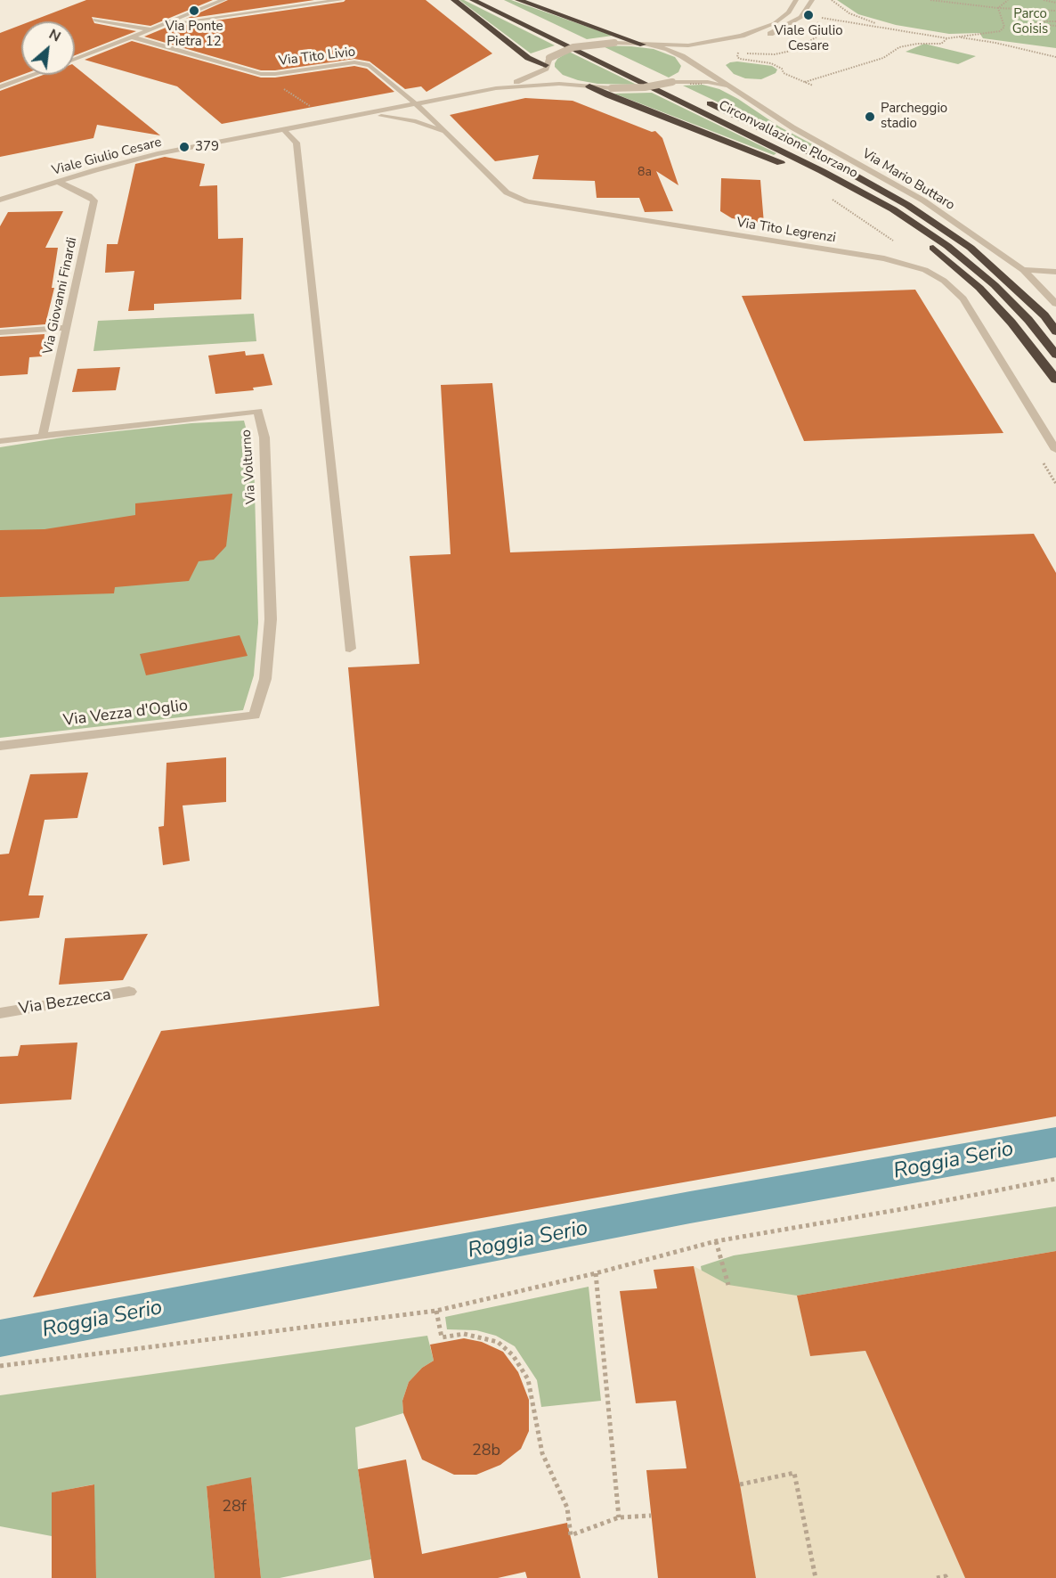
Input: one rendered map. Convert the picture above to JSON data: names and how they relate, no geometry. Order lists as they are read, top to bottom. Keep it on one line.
{"streets":{"highway":["Circonvallazione Plorzano"],"street":["Via Tito Livio","Viale Giulio Cesare","Via Mario Buttaro","Via Tito Legrenzi","Via Giovanni Finardi","Via Volturno","Via Vezza d'Oglio","Via Bezzecca"]},"crossings":[["Via Tito Livio","Viale Giulio Cesare"],["Via Tito Livio","Via Tito Legrenzi"],["Viale Giulio Cesare","Via Mario Buttaro"],["Viale Giulio Cesare","Via Tito Legrenzi"],["Viale Giulio Cesare","Via Giovanni Finardi"],["Via Giovanni Finardi","Via Volturno"],["Via Volturno","Via Vezza d'Oglio"]],"water":["Roggia Serio"],"parks":["Parco Goisis"],"places":["Via Ponte Pietra 12","Viale Giulio Cesare","Parcheggio stadio","379"],"house_numbers":["8a","28b","28f"],"north":"top right"}
